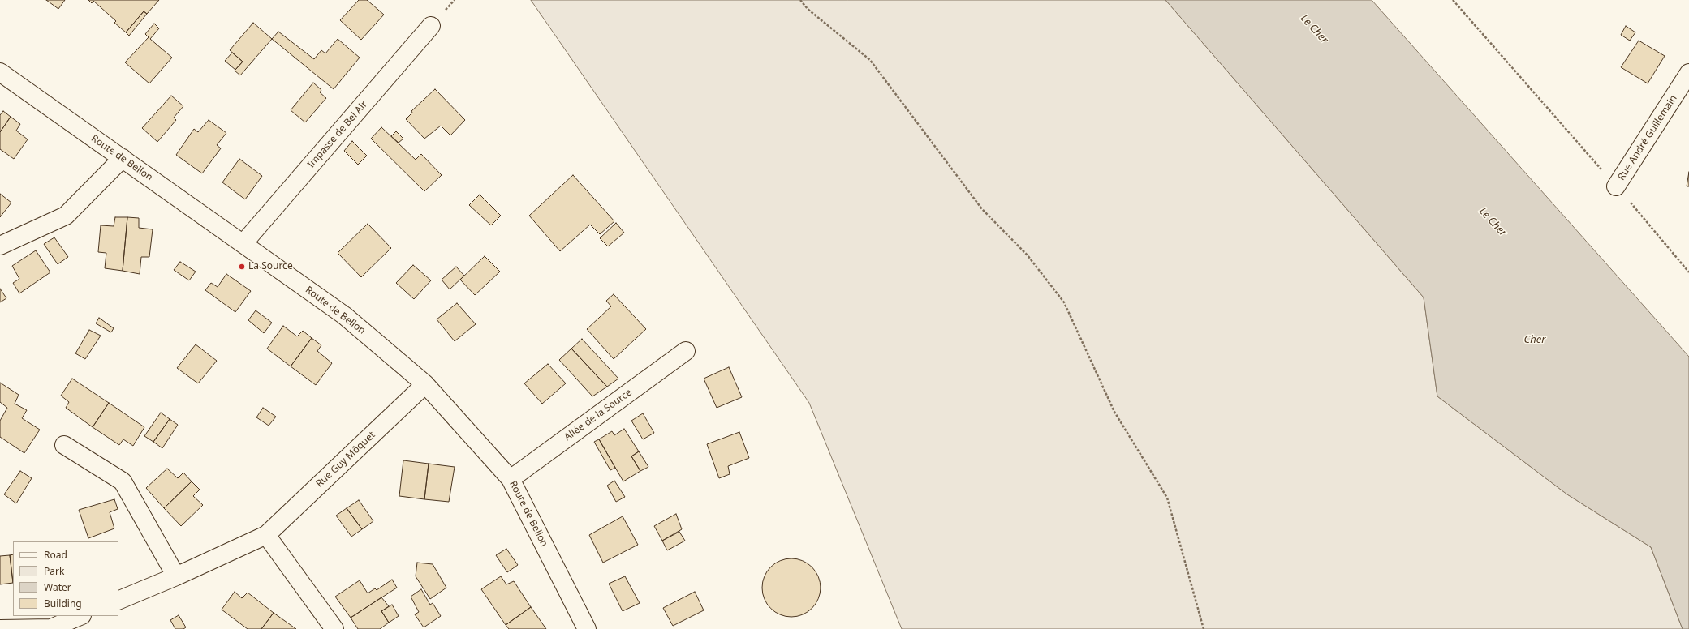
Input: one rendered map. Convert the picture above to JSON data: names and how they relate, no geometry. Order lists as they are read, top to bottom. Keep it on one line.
{"streets":{"street":["Impasse de Bel Air","Rue André Guillemain","Route de Bellon","Allée de la Source","Rue Guy Môquet"]},"crossings":[["Impasse de Bel Air","Route de Bellon"],["Route de Bellon","Allée de la Source"],["Route de Bellon","Rue Guy Môquet"]],"water":["Le Cher","Cher"],"places":["La Source"],"legend":["Road","Park","Water","Building"]}
